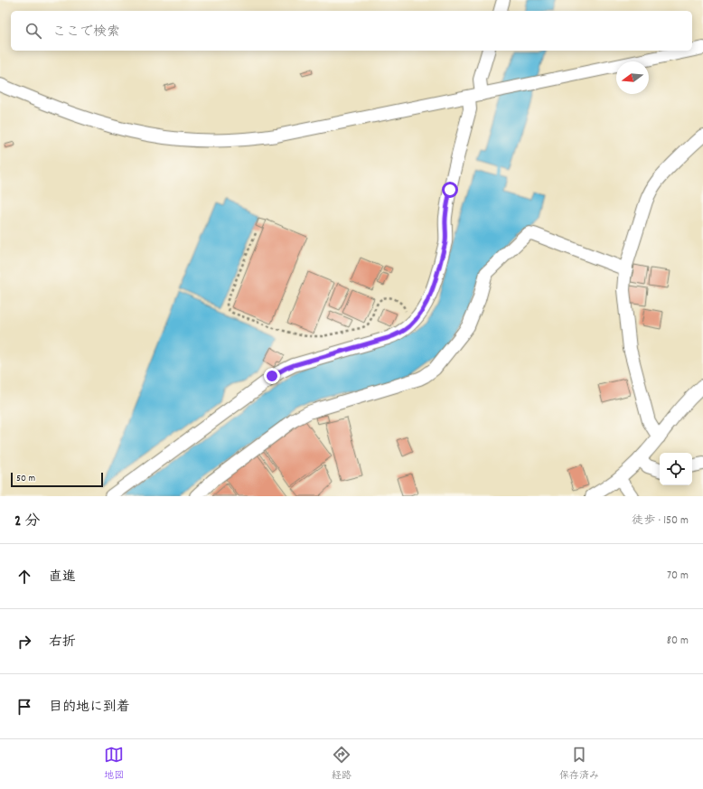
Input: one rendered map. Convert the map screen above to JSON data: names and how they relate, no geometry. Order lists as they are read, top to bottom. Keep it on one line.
{"scale_bar":"50 m","north":"left","page":{"search":"ここで検索","scale":"50 m","heading":["2 分","徒歩 · 150 m"],"list":[["直進","70 m"],["右折","80 m"],"目的地に到着"],"nav":["地図","経路","保存済み"]}}
